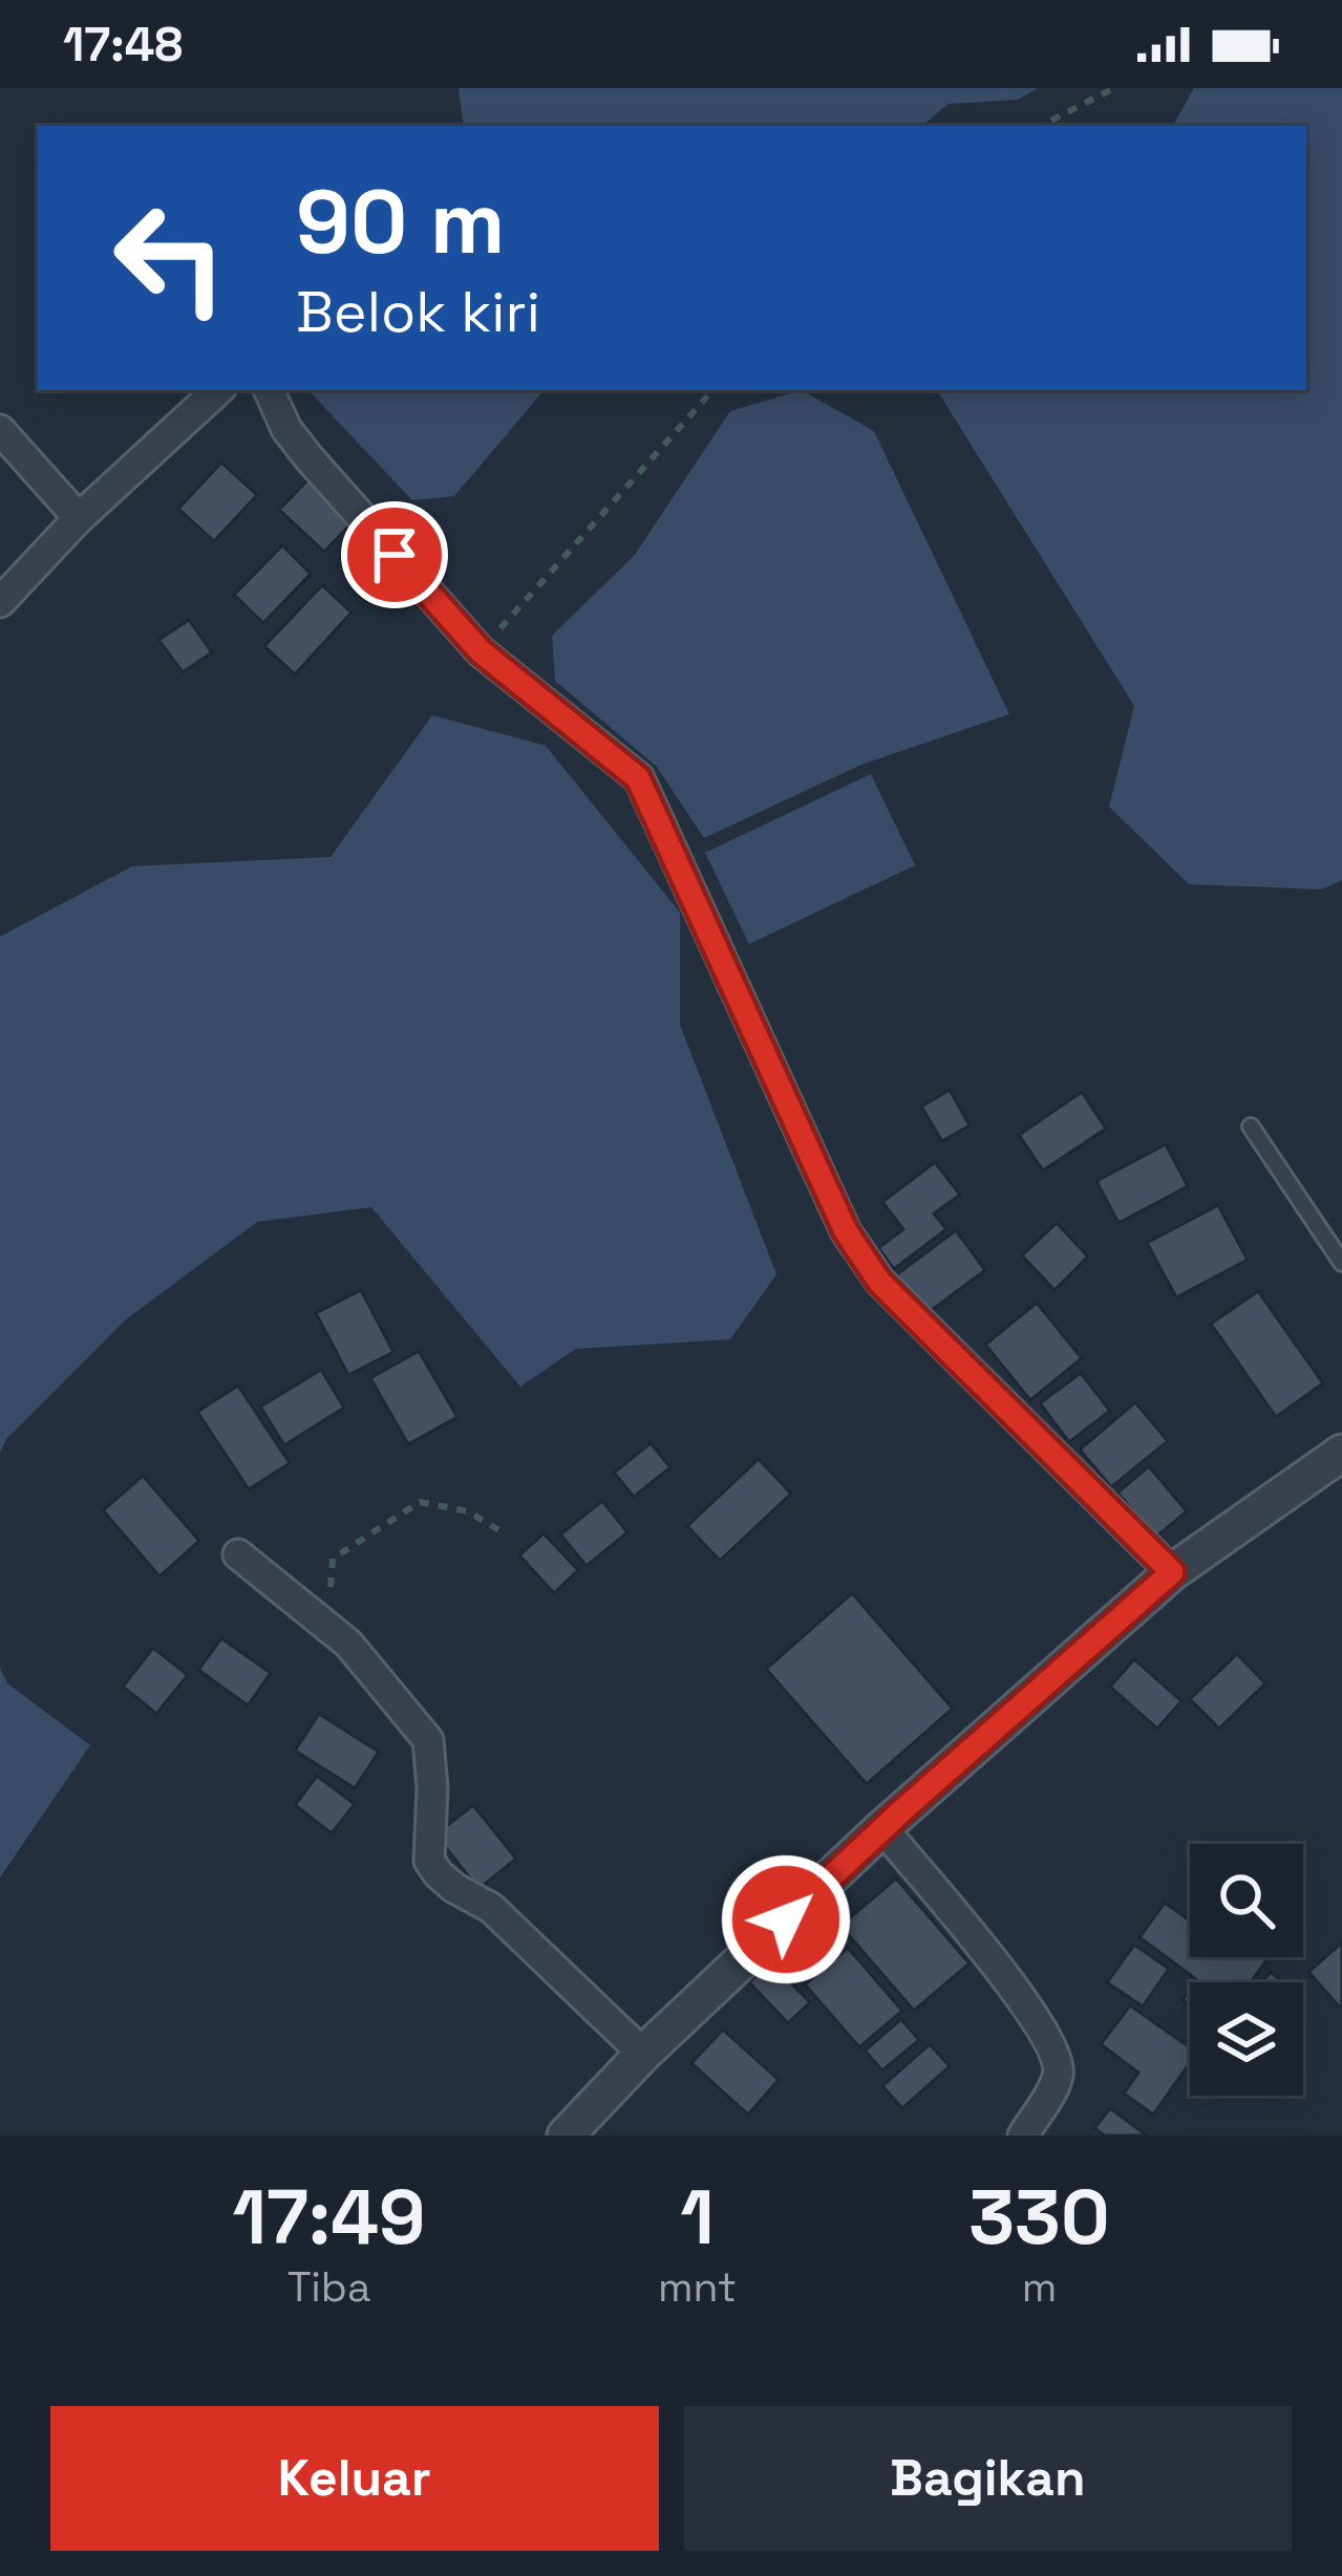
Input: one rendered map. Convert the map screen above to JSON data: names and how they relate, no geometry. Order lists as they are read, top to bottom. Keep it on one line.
{"page":{"status":"17:48","turn":["90 m","Belok kiri"],"eta":["17:49","Tiba","1","mnt","330","m"],"buttons":["Keluar","Bagikan"]}}
